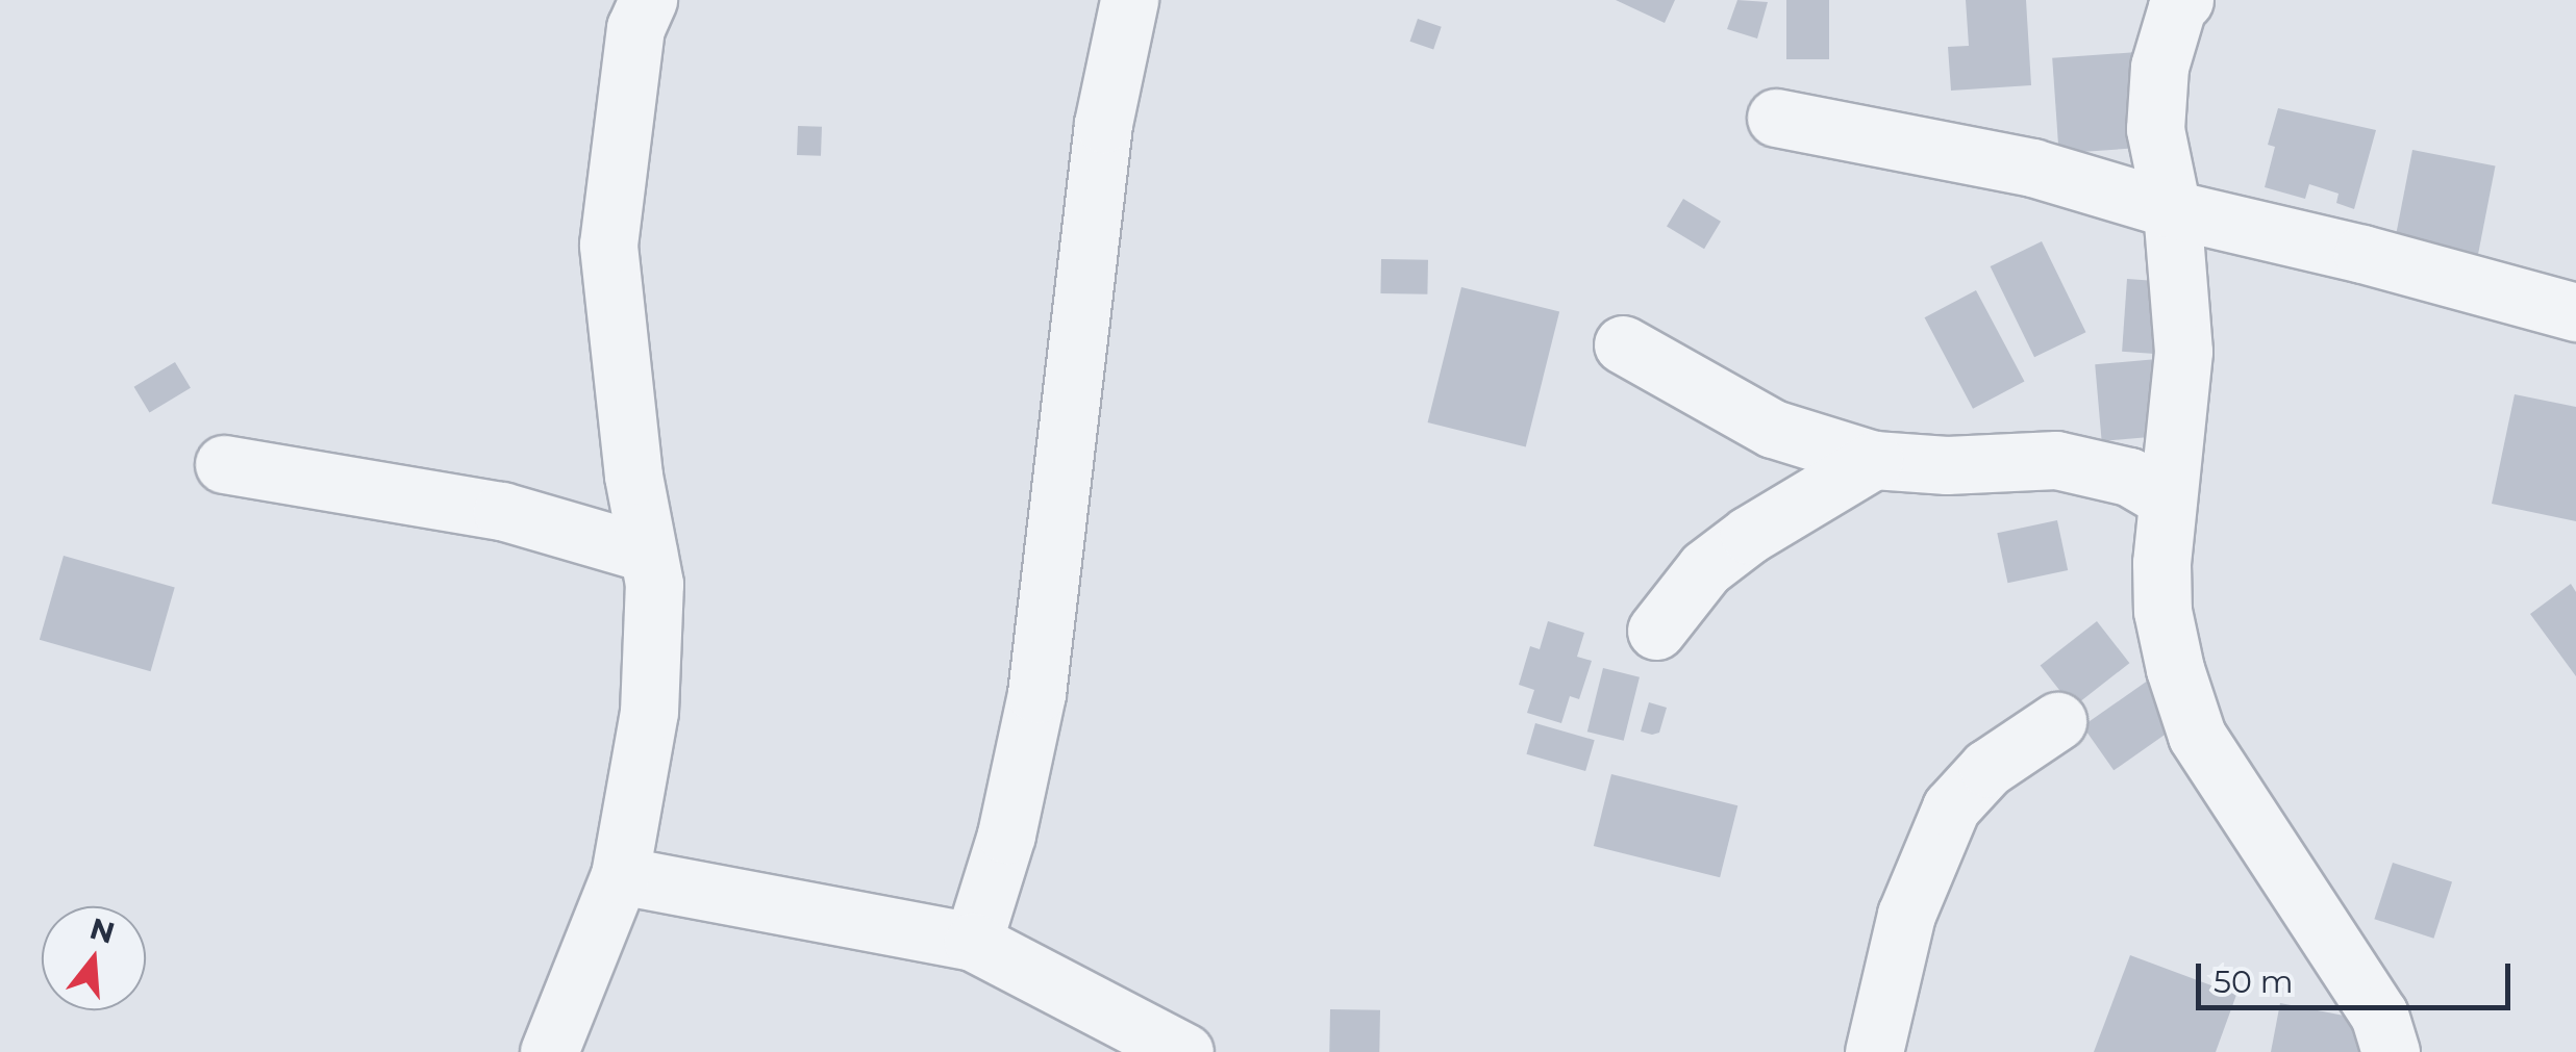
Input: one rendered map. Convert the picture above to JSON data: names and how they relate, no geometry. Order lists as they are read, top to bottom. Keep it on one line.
{"scale_bar":"50 m","north":"top"}
